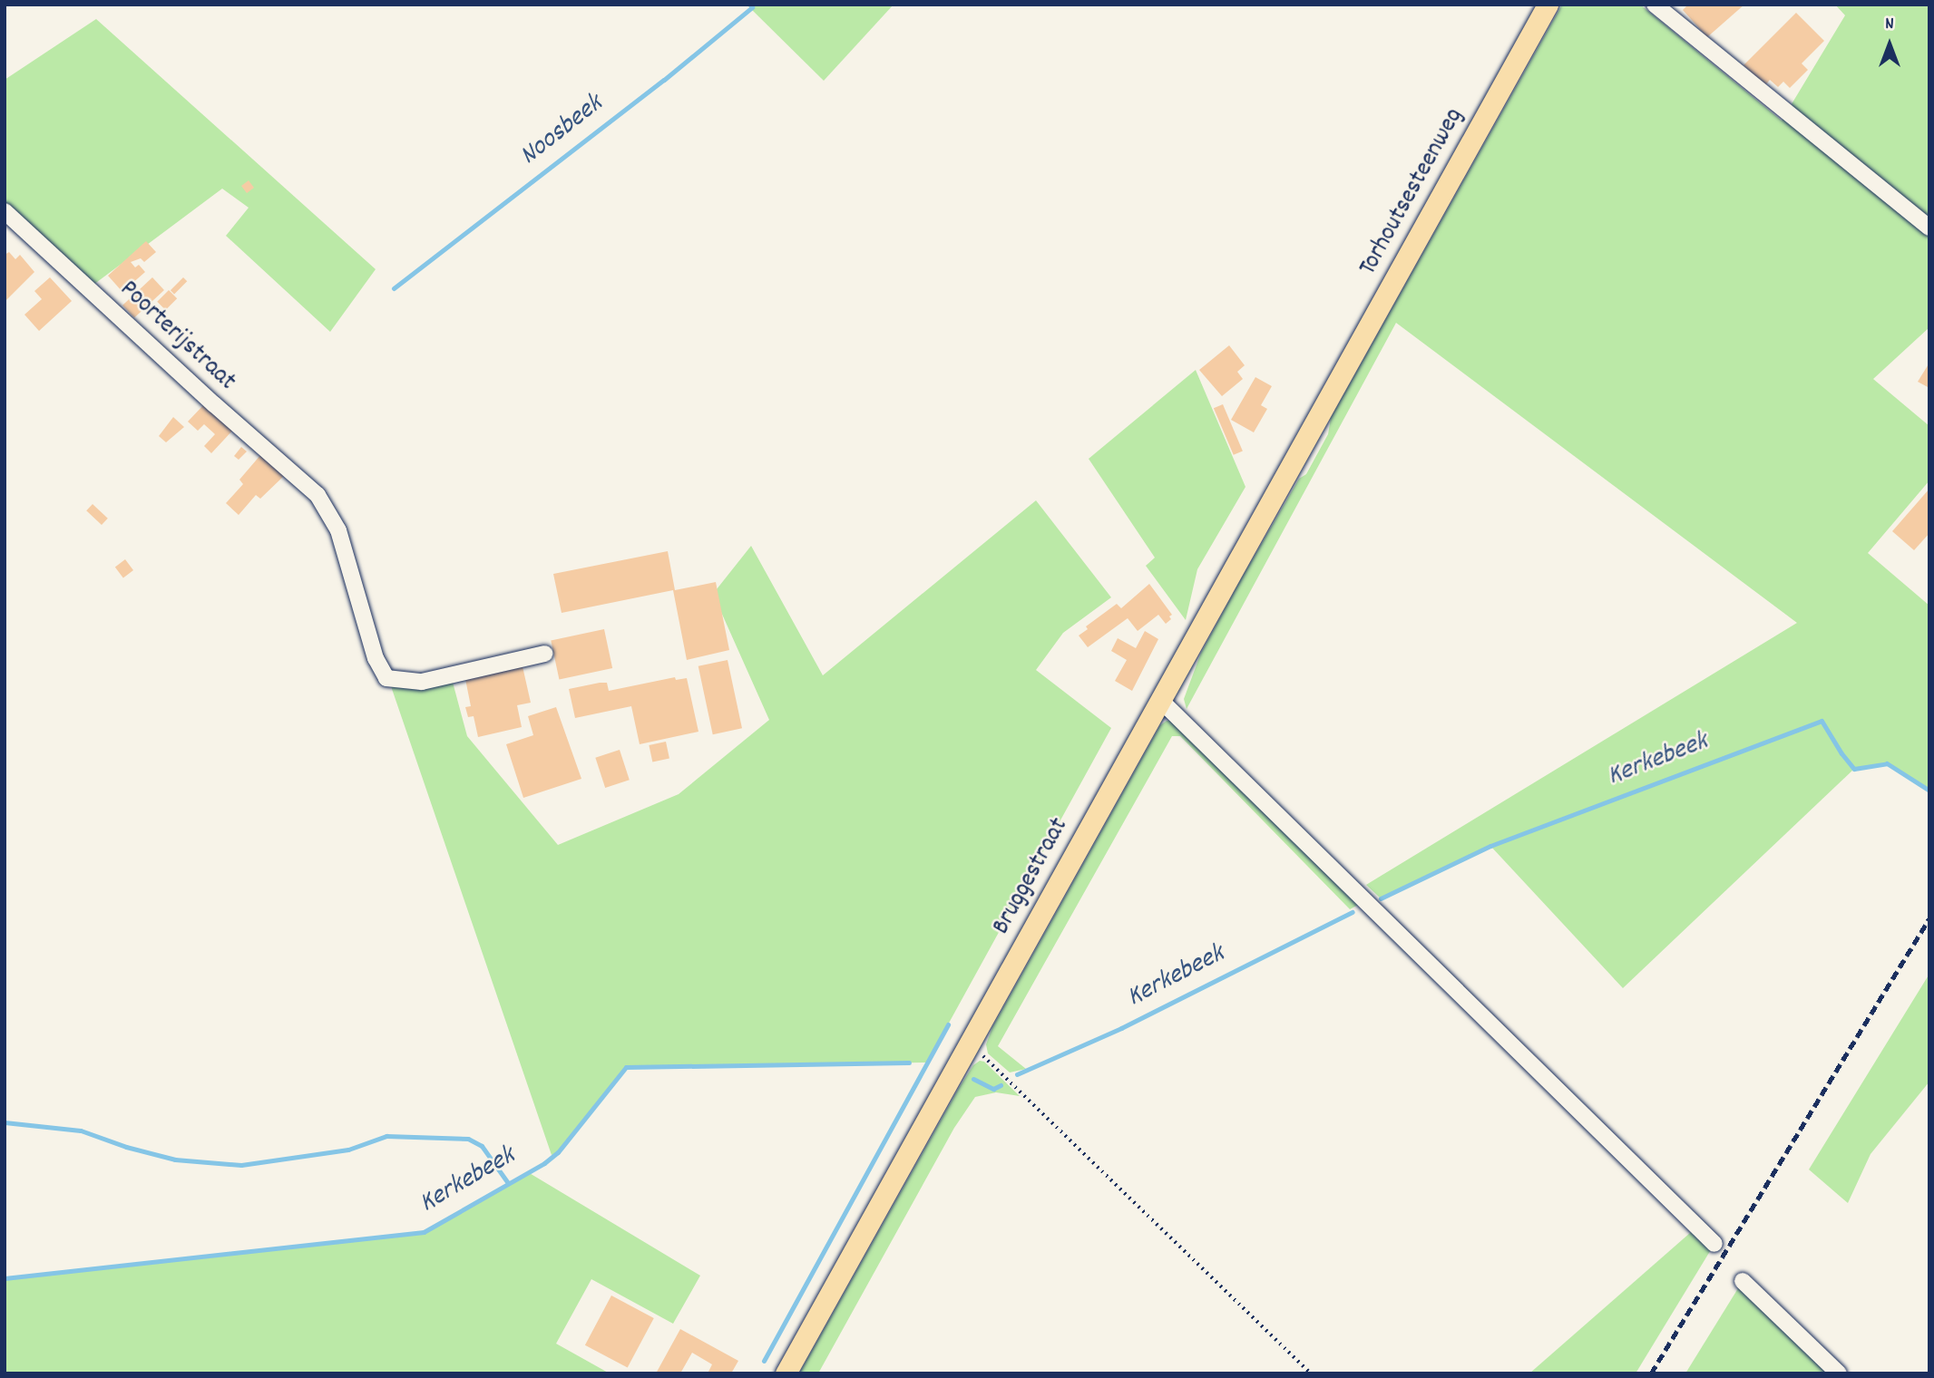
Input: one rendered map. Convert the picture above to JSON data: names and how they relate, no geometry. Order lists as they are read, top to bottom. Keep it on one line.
{"streets":{"main road":["Torhoutsesteenweg","Bruggestraat"],"street":["Poorterijstraat"]},"crossings":[["Torhoutsesteenweg","Bruggestraat"]],"water":["Noosbeek","Kerkebeek"],"north":"top"}
